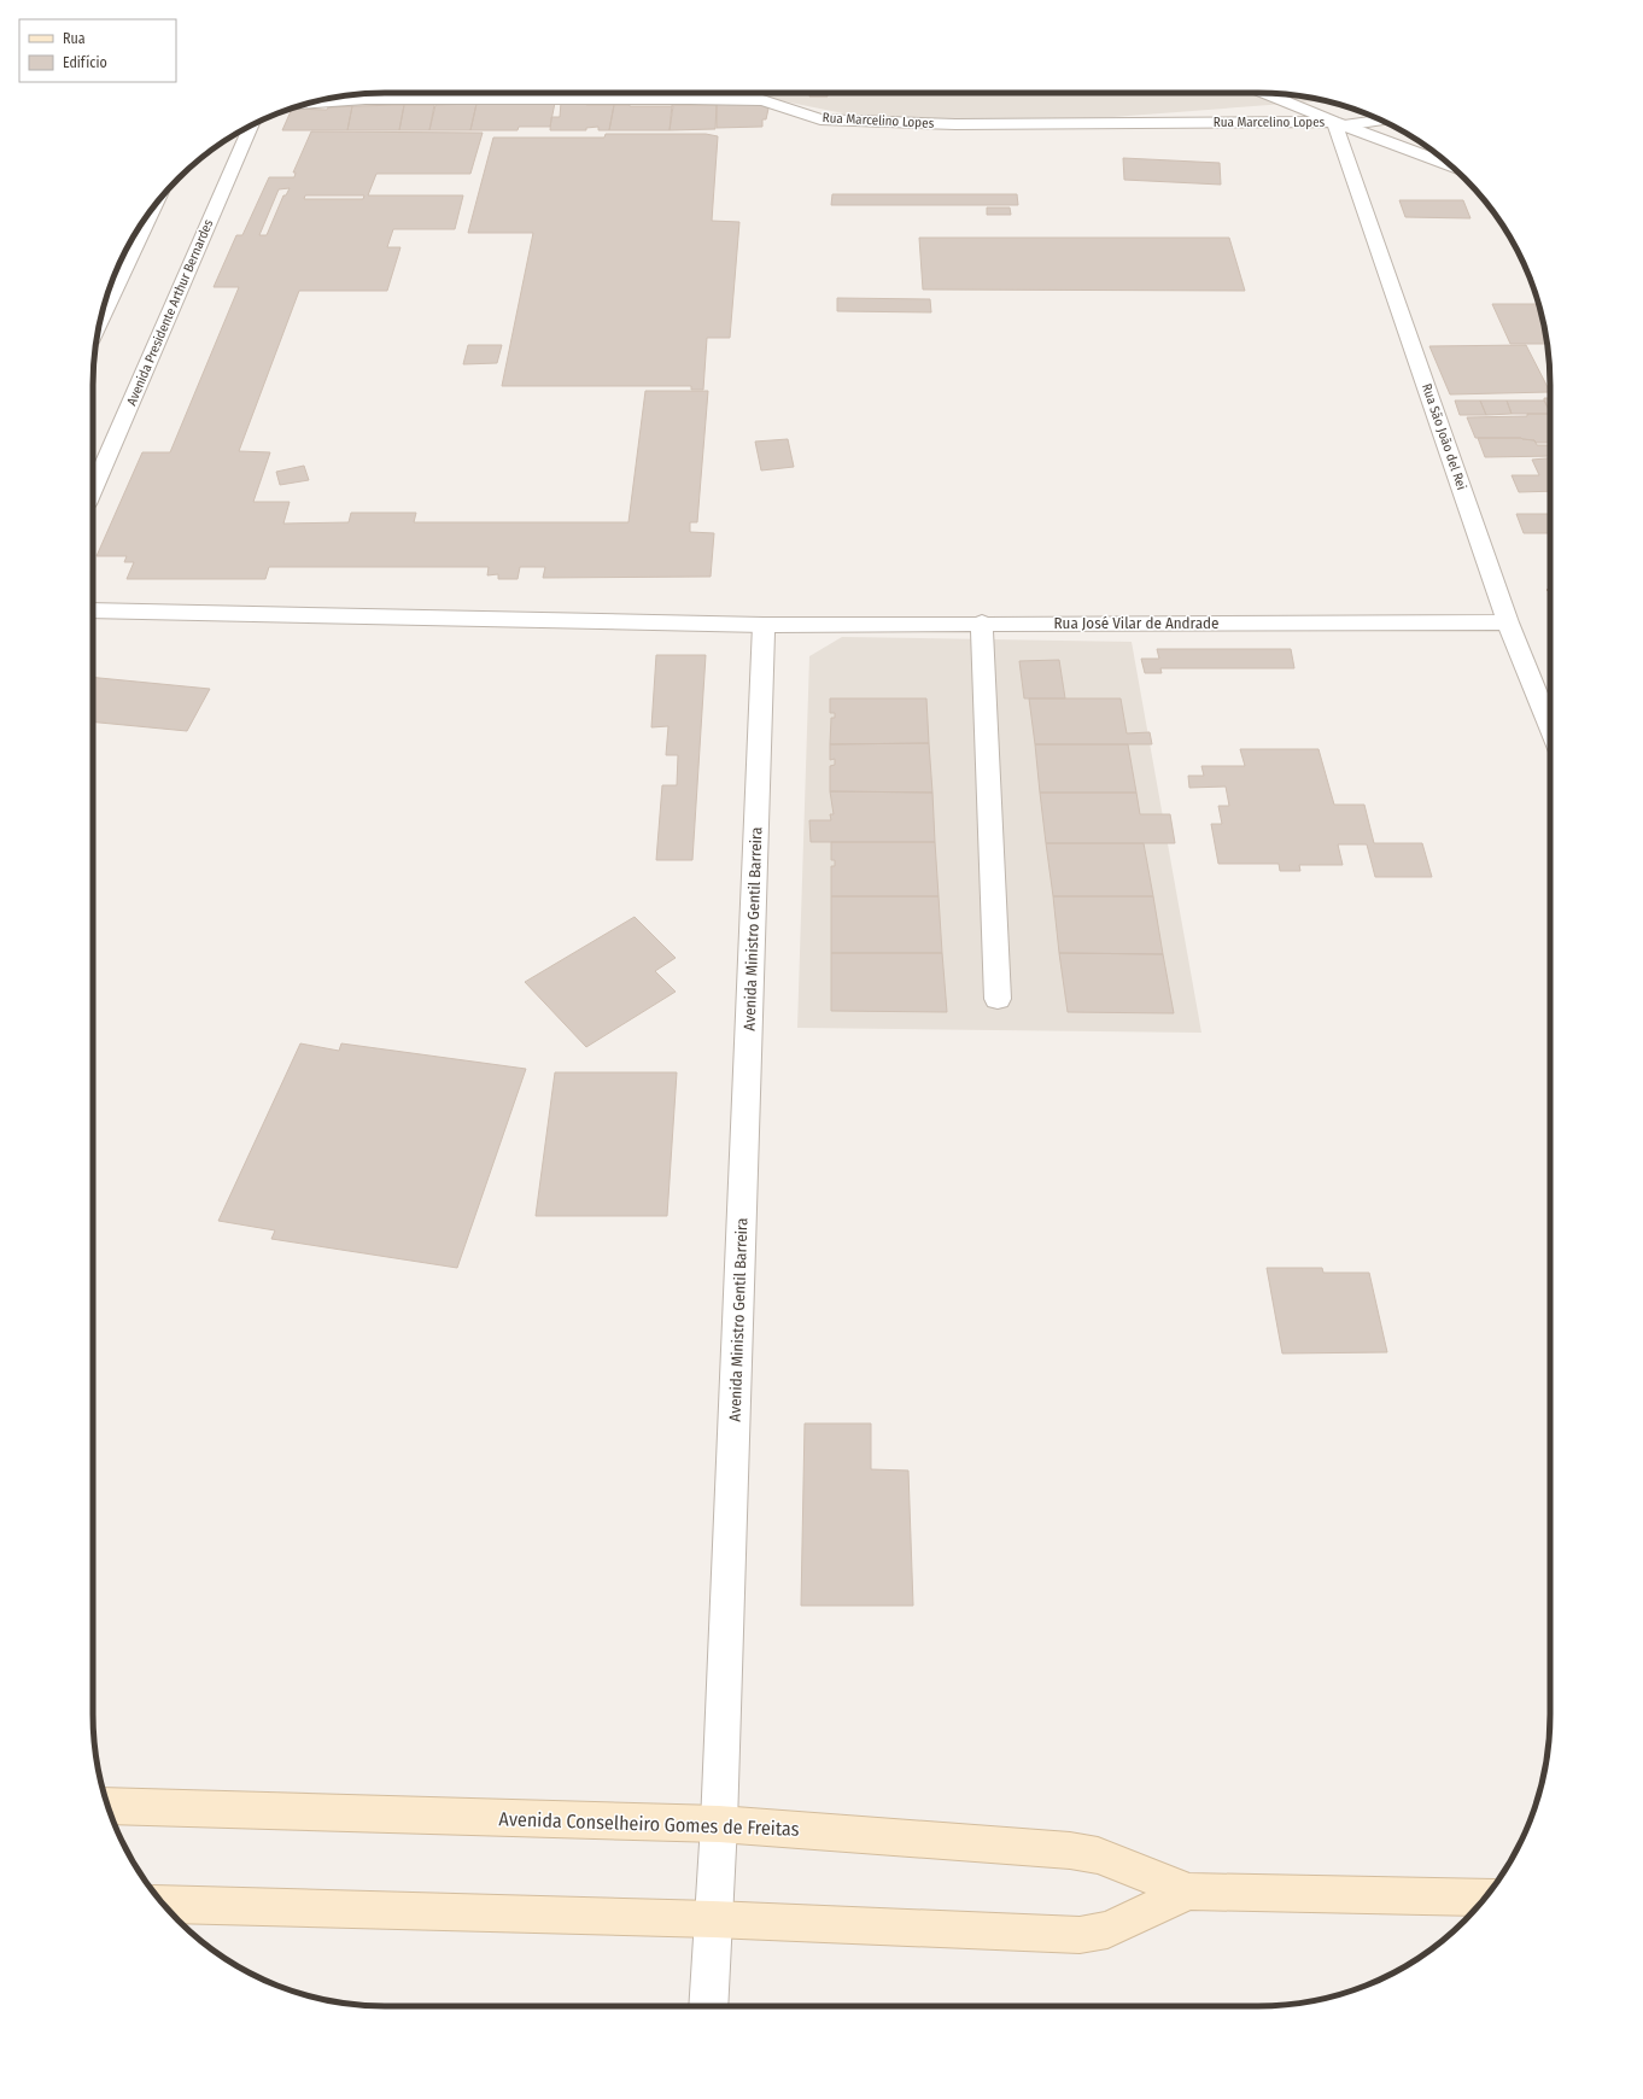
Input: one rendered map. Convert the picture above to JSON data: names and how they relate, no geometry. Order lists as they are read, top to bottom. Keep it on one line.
{"streets":{"street":["Rua Marcelino Lopes","Avenida Presidente Arthur Bernardes","Rua São João del Rei","Rua José Vilar de Andrade","Avenida Ministro Gentil Barreira","Avenida Conselheiro Gomes de Freitas"]},"crossings":[["Rua Marcelino Lopes","Rua São João del Rei"],["Rua São João del Rei","Rua José Vilar de Andrade"],["Rua José Vilar de Andrade","Avenida Ministro Gentil Barreira"],["Avenida Ministro Gentil Barreira","Avenida Conselheiro Gomes de Freitas"]],"legend":["Rua","Edifício"]}
